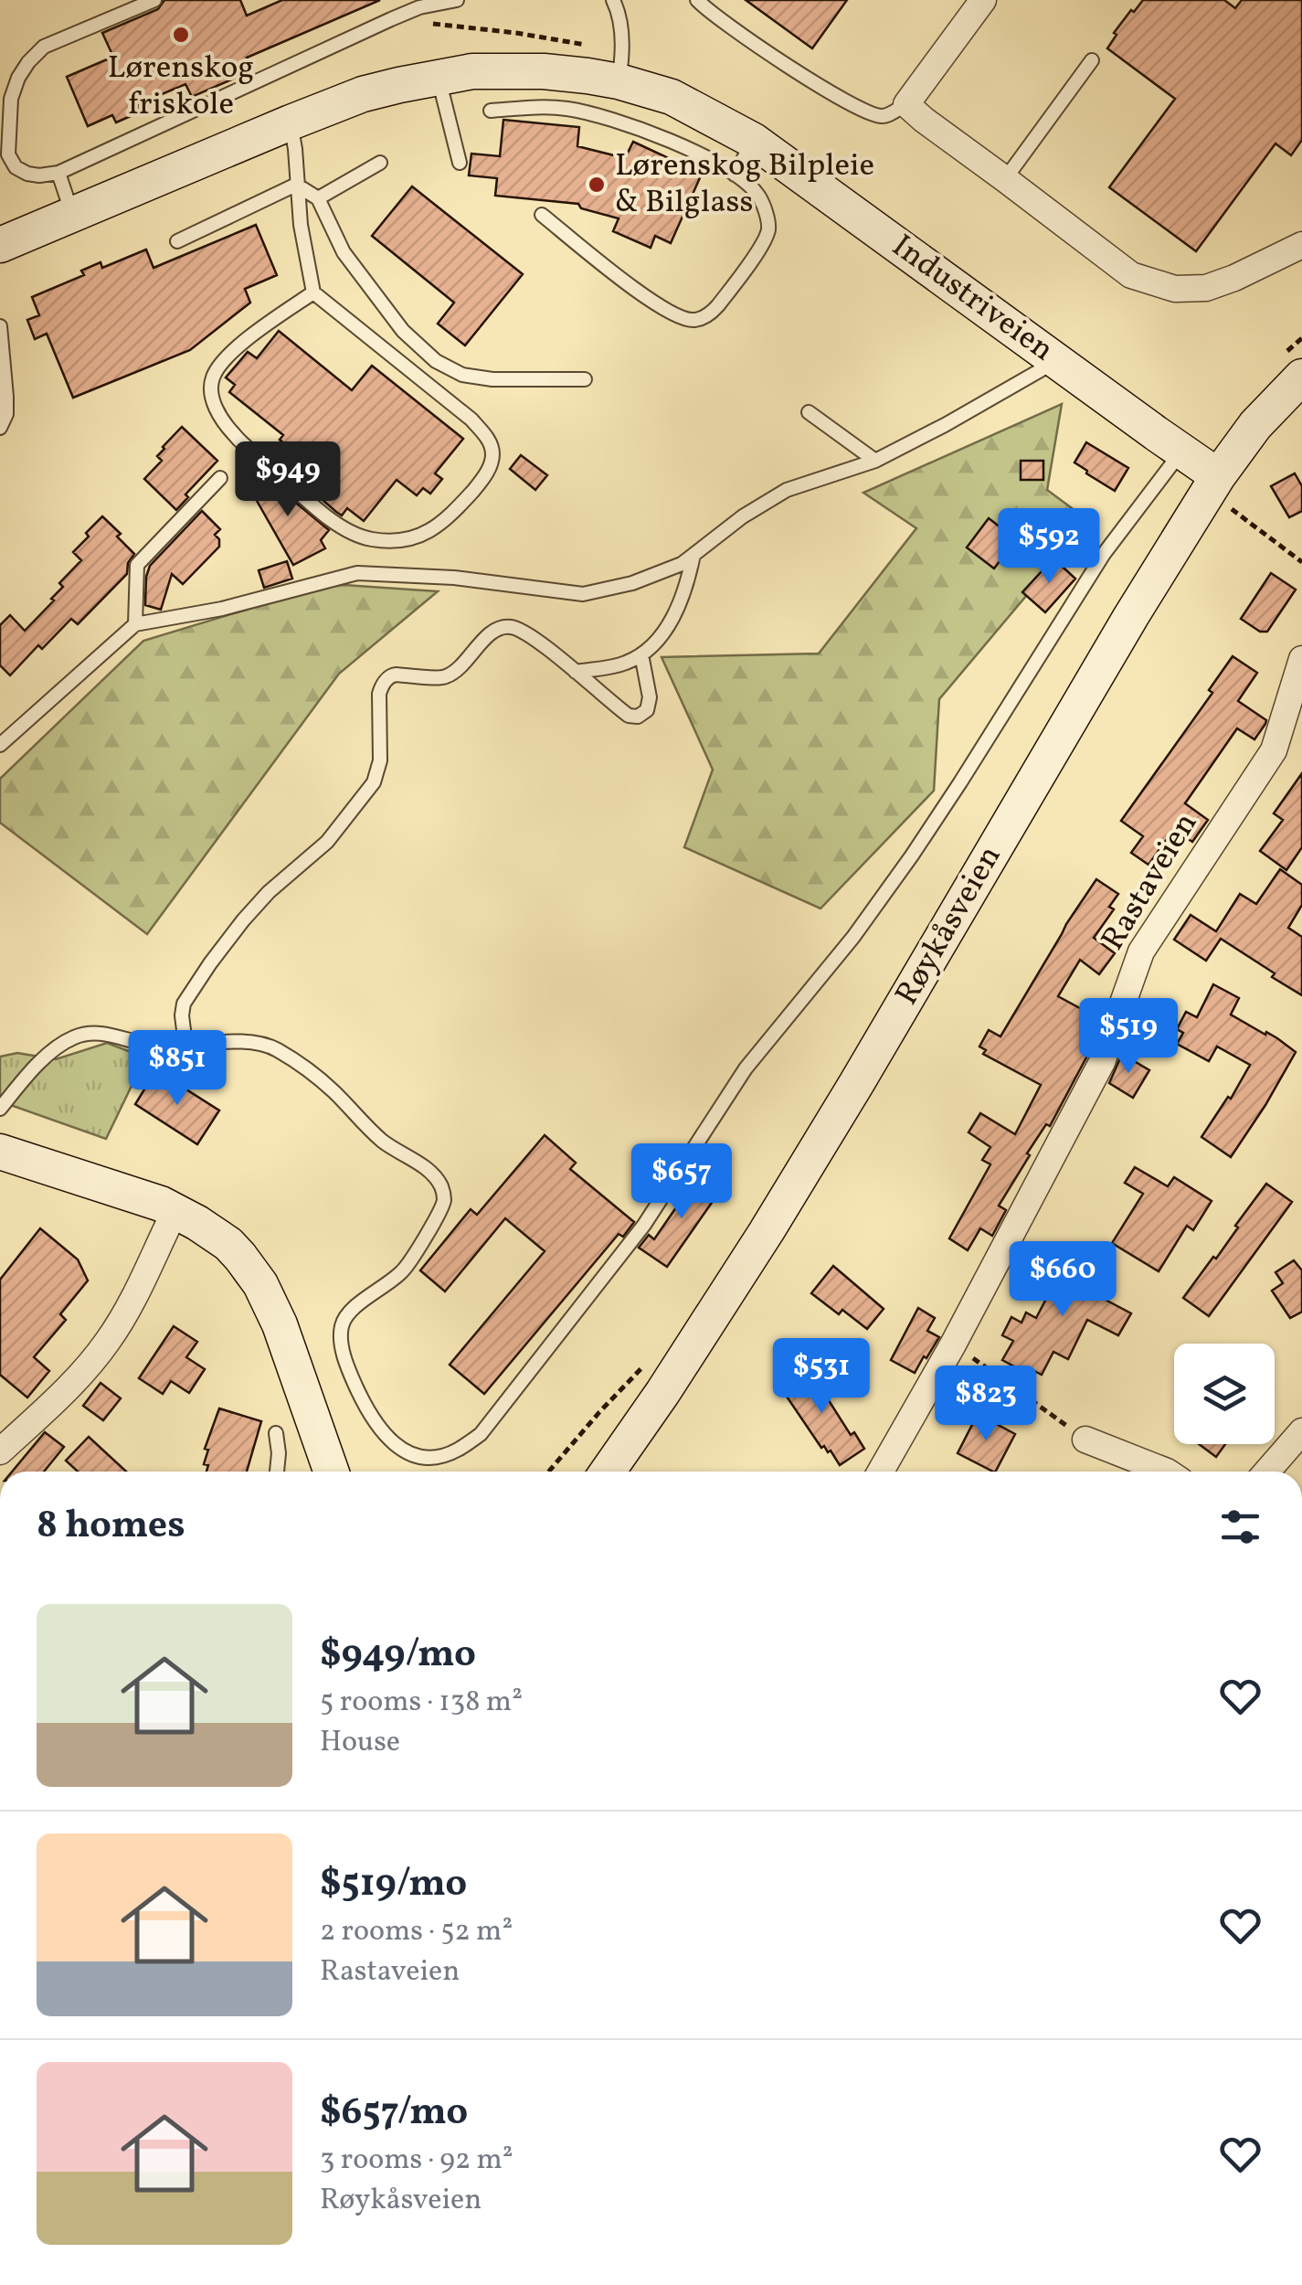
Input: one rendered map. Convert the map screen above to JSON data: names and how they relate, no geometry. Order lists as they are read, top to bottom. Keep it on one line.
{"streets":{"street":["Industriveien","Rastaveien","Røykåsveien"]},"crossings":[["Industriveien","Røykåsveien"]],"places":["Lørenskog friskole","Lørenskog Bilpleie & Bilglass"],"page":{"price":["$949","$592","$519","$851","$657","$660","$531","$823"],"heading":"8 homes","list":[{"name":"$949/mo","note":"5 rooms · 138 m² · House"},{"name":"$519/mo","note":"2 rooms · 52 m² · Rastaveien"},{"name":"$657/mo","note":"3 rooms · 92 m² · Røykåsveien"}]}}
